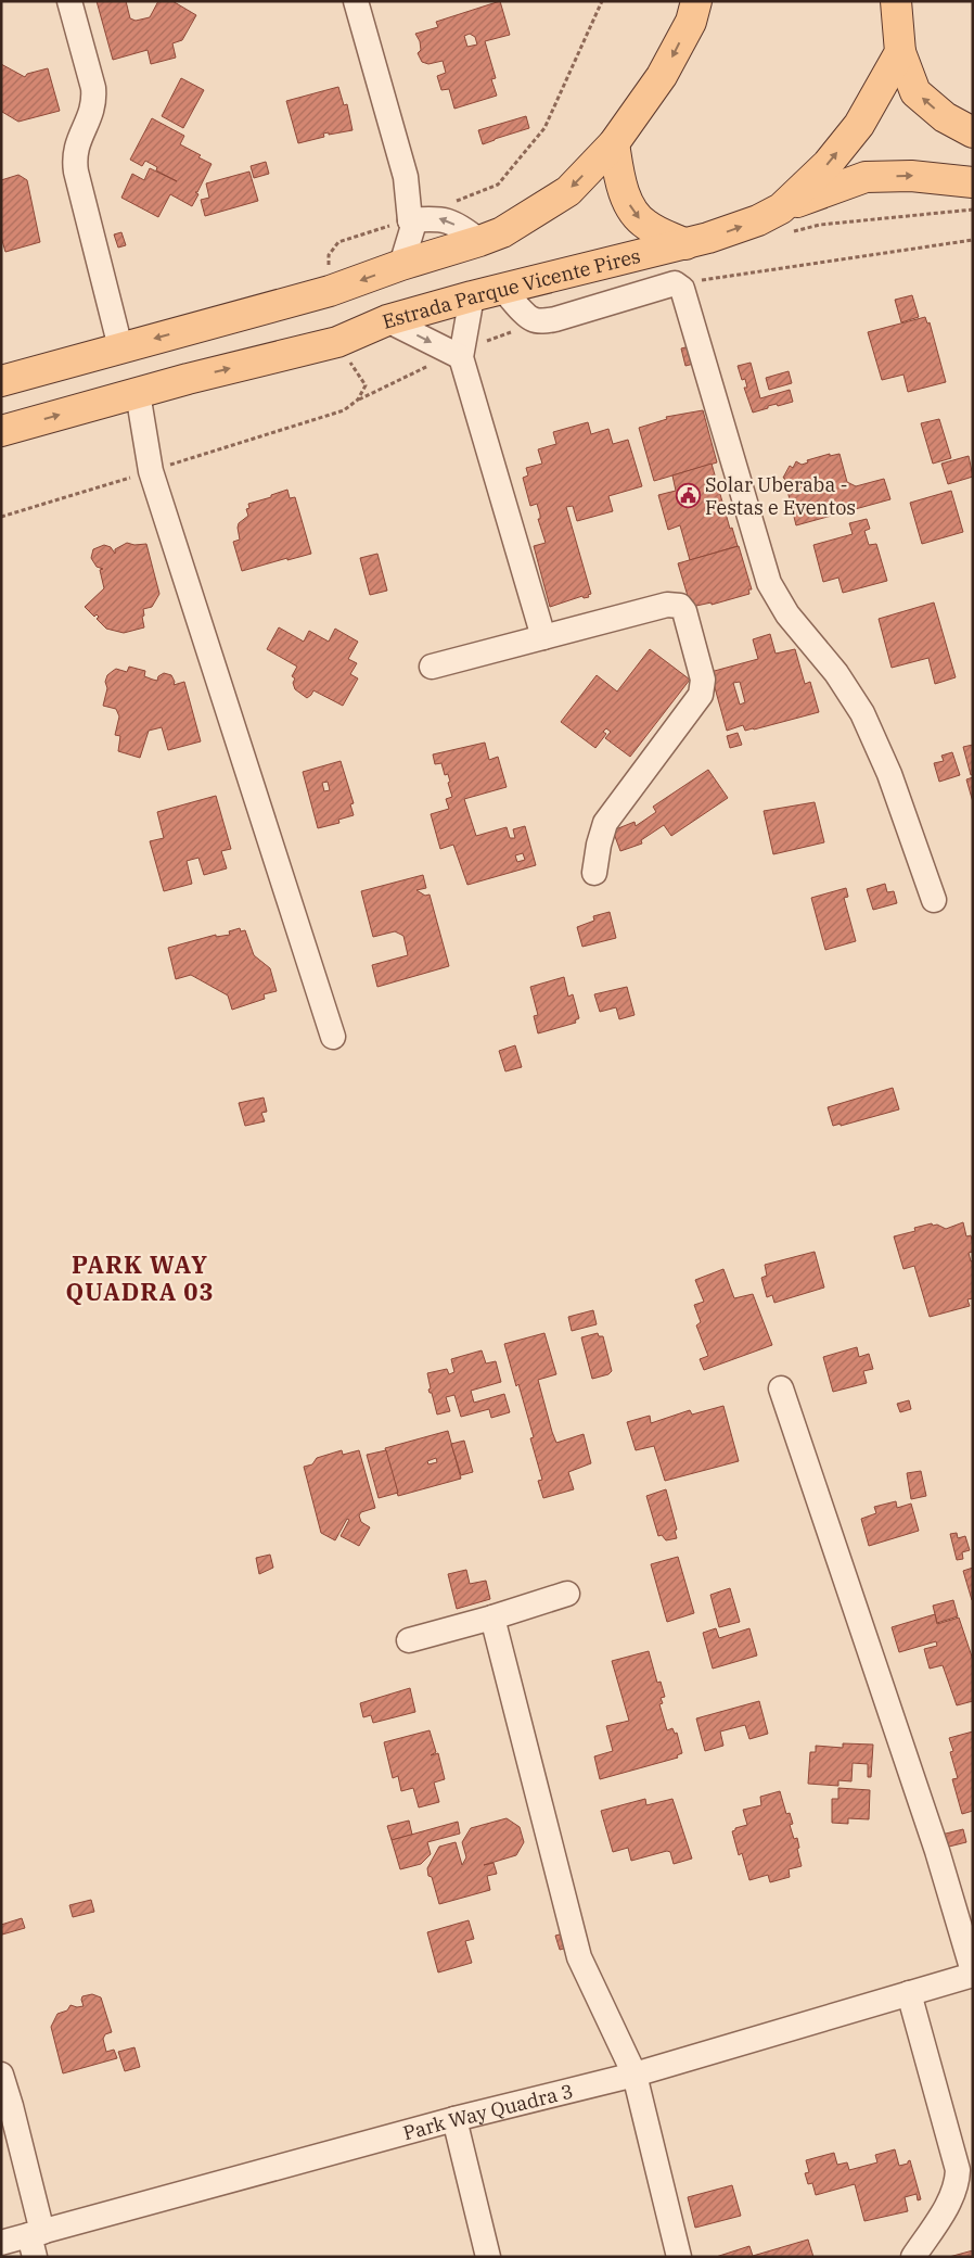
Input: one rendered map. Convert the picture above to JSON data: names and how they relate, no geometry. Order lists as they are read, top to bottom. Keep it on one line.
{"streets":{"main road":["Estrada Parque Vicente Pires"],"street":["Park Way Quadra 3"]},"districts":["PARK WAY QUADRA 03"],"places":{"public building":["Solar Uberaba - Festas e Eventos"]}}
